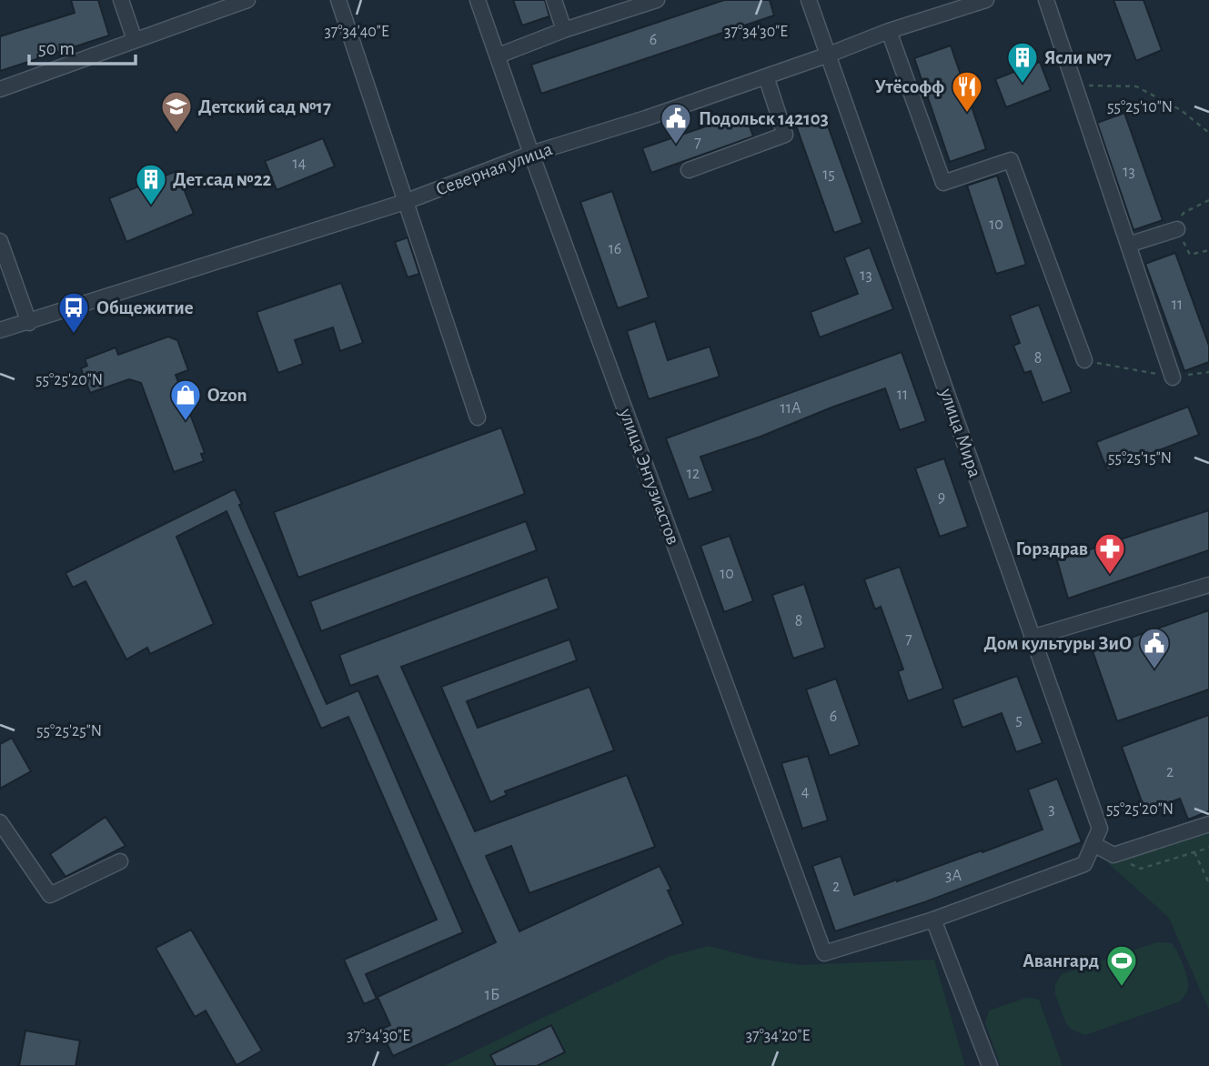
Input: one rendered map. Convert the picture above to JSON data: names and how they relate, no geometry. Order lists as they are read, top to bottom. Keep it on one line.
{"streets":{"street":["Северная улица","улица Мира","улица Энтузиастов"]},"crossings":[["Северная улица","улица Мира"],["Северная улица","улица Энтузиастов"],["улица Мира","улица Энтузиастов"]],"places":{"building":["Ясли №7","Дет.сад №22"],"restaurant":["Утёсофф"],"school or university":["Детский сад №17"],"public building":["Подольск 142103","Дом культуры ЗиО"],"bus stop":["Общежитие"],"shop":["Ozon"],"pharmacy":["Горздрав"],"sports":["Авангард"]},"house_numbers":["6","7","14","13","15","10","16","13","11","8","11","11А","12","9","10","8","7","6","5","2","4","3","3А","2","1Б"],"scale_bar":"50 m","coordinates":["37°34'40\"E","37°34'30\"E","55°25'10\"N","55°25'20\"N","55°25'15\"N","55°25'25\"N","37°34'20\"E"]}
